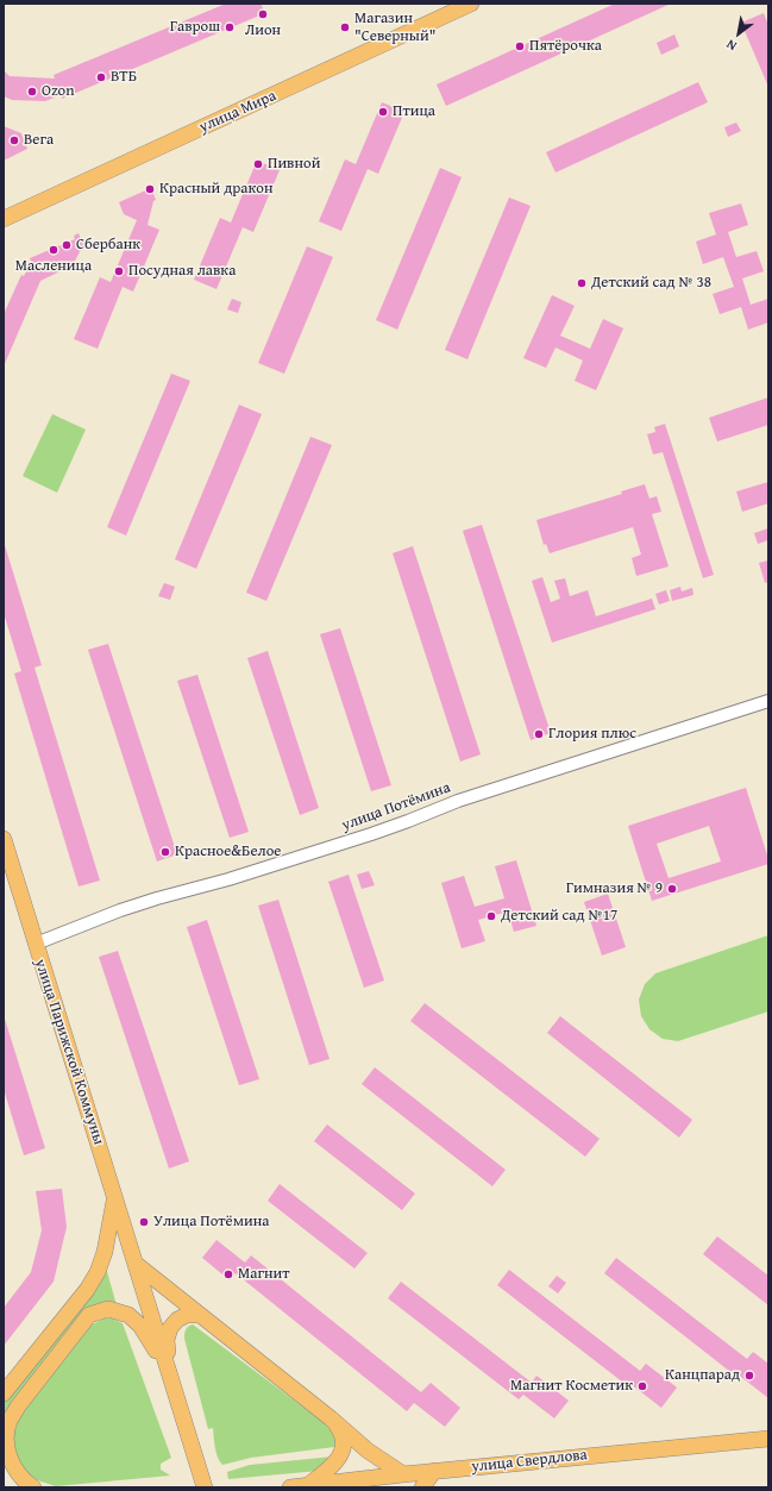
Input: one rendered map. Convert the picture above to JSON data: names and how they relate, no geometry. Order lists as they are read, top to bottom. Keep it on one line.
{"streets":{"main road":["улица Мира","улица Парижской Коммуны","улица Свердлова"],"street":["улица Потёмина"]},"crossings":[["улица Потёмина","улица Парижской Коммуны"]],"places":["Лион","Гаврош","Магазин \"Северный\"","Пятёрочка","ВТБ","Ozon","Птица","Вега","Пивной","Красный дракон","Сбербанк","Масленица","Посудная лавка","Детский сад № 38","Глория плюс","Красное&Белое","Гимназия № 9","Детский сад №17","Улица Потёмина","Магнит","Канцпарад","Магнит Косметик"],"north":"bottom left"}
